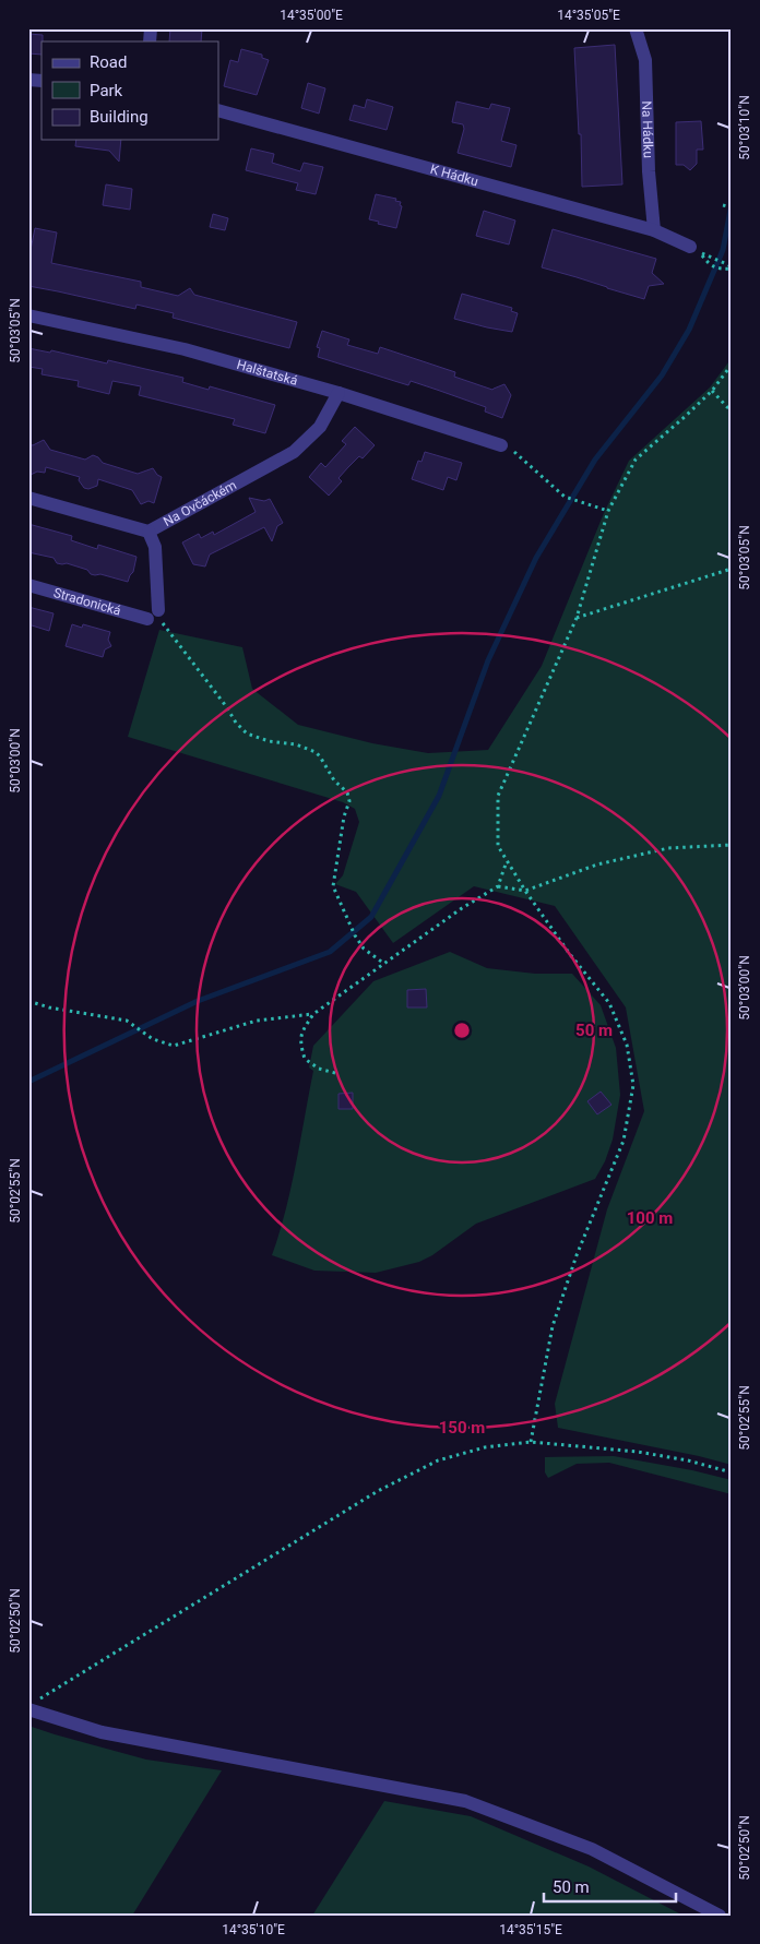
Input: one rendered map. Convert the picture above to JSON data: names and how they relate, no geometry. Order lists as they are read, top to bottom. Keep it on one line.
{"streets":{"street":["Na Hádku","K Hádku","Halštatská","Na Ovčáckém","Stradonická"]},"crossings":[["Na Hádku","K Hádku"],["Halštatská","Na Ovčáckém"]],"legend":["Road","Park","Building"],"scale_bar":"50 m","coordinates":["14°35'00\"E","14°35'05\"E","50°03'10\"N","50°03'05\"N","50°03'00\"N","50°02'55\"N","50°02'50\"N","14°35'10\"E","14°35'15\"E"],"rings":["50 m","100 m","150 m"]}
